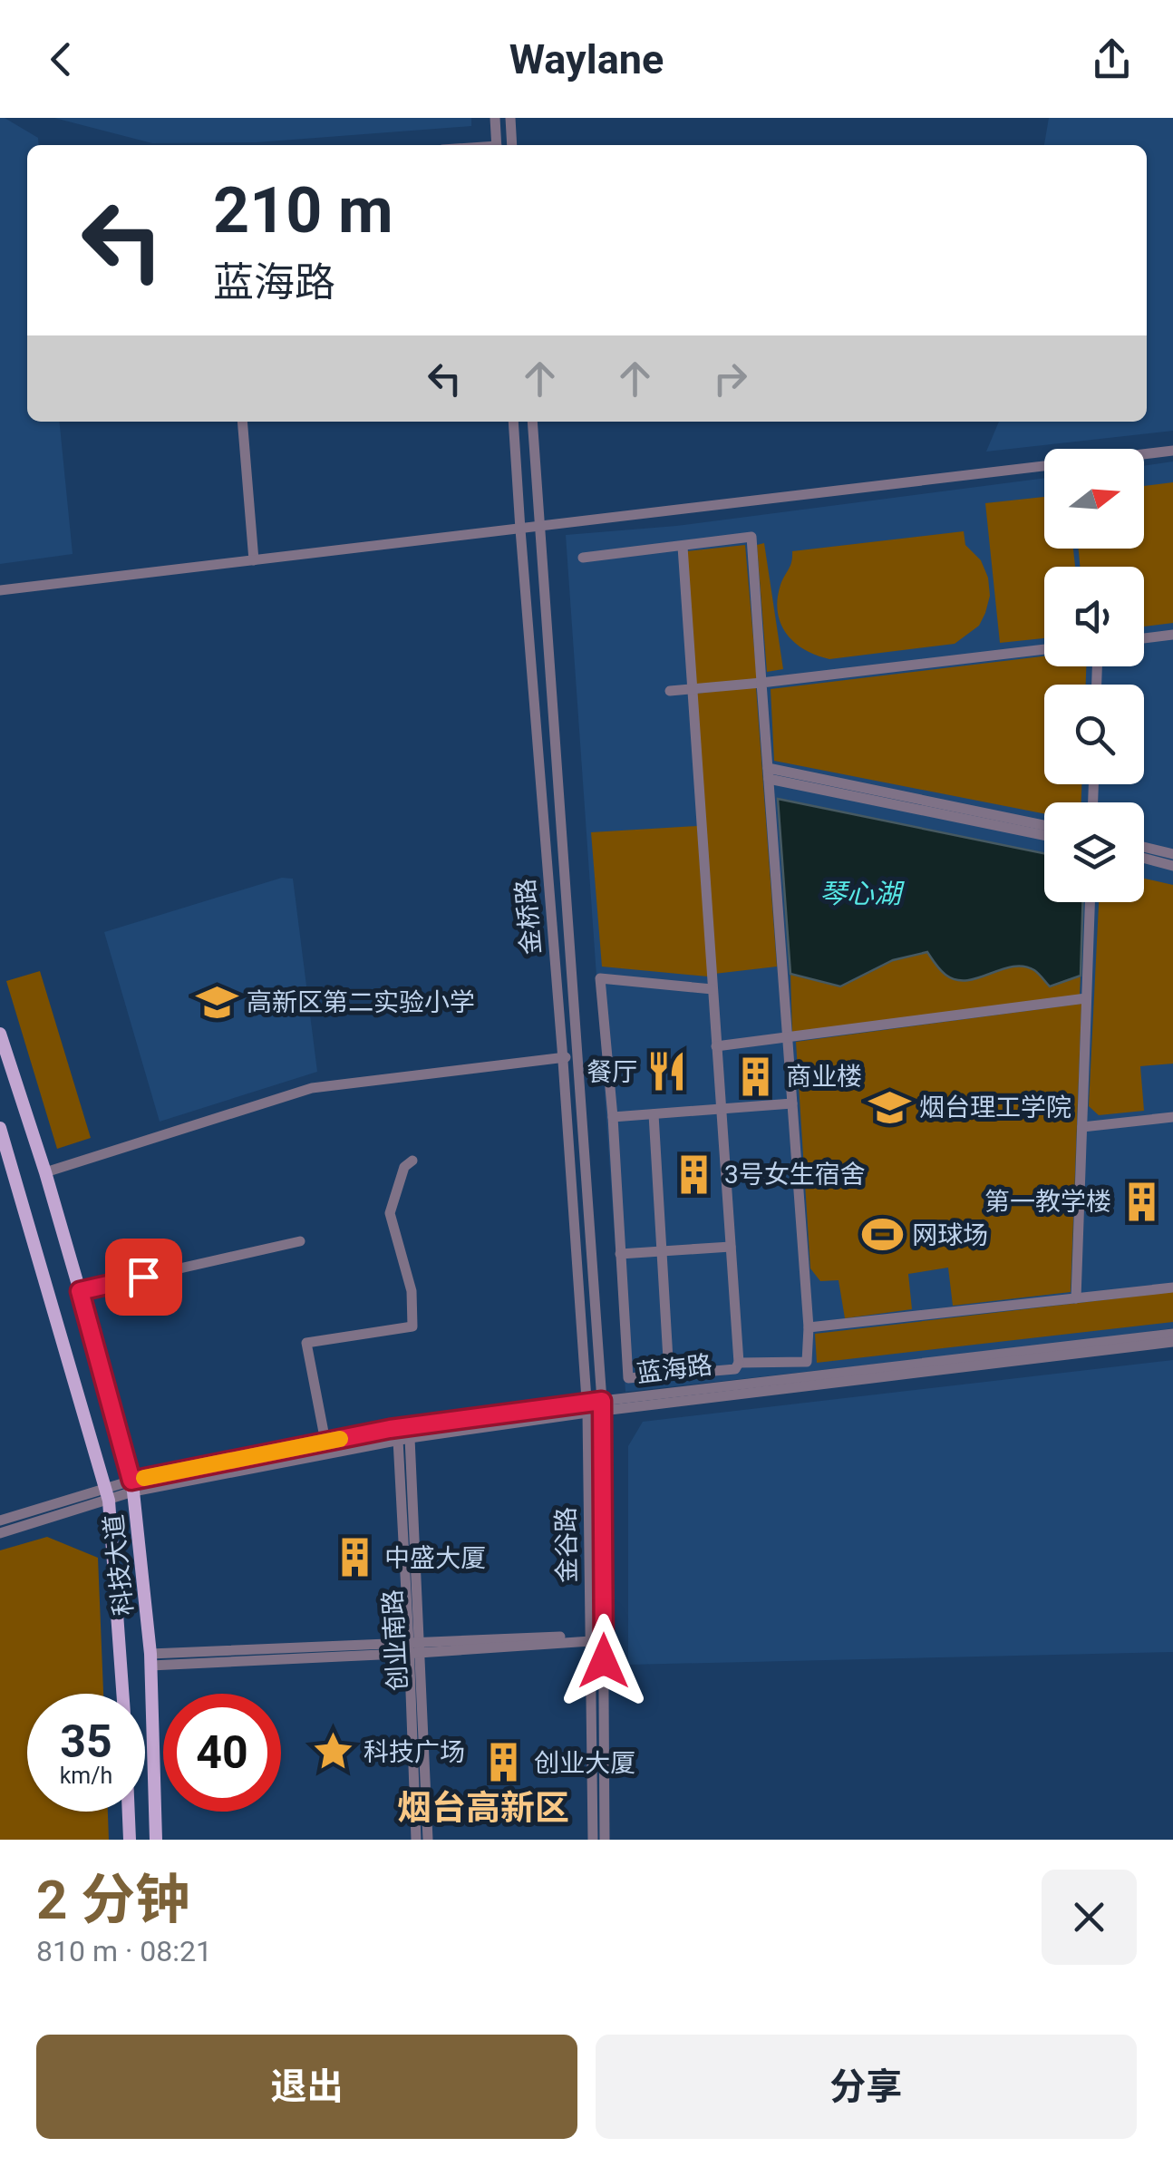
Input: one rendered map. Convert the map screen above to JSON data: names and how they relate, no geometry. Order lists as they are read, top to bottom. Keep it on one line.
{"streets":{"main road":["科技大道"],"street":["金桥路","蓝海路","金谷路","创业南路"]},"crossings":[["金桥路","蓝海路"],["金桥路","金谷路"],["蓝海路","金谷路"],["蓝海路","科技大道"],["蓝海路","创业南路"]],"districts":["烟台高新区"],"water":["琴心湖"],"places":{"school or university":["高新区第二实验小学","烟台理工学院"],"restaurant":["餐厅"],"building":["商业楼","3号女生宿舍","第一教学楼","中盛大厦","创业大厦"],"sports":["网球场"],"place":["科技广场"]},"north":"right","page":{"header":"Waylane","turn":["210 m","蓝海路"],"speed":"35 km/h","limit":"40","heading":["2 分钟","810 m · 08:21"],"buttons":["退出","分享"]}}
